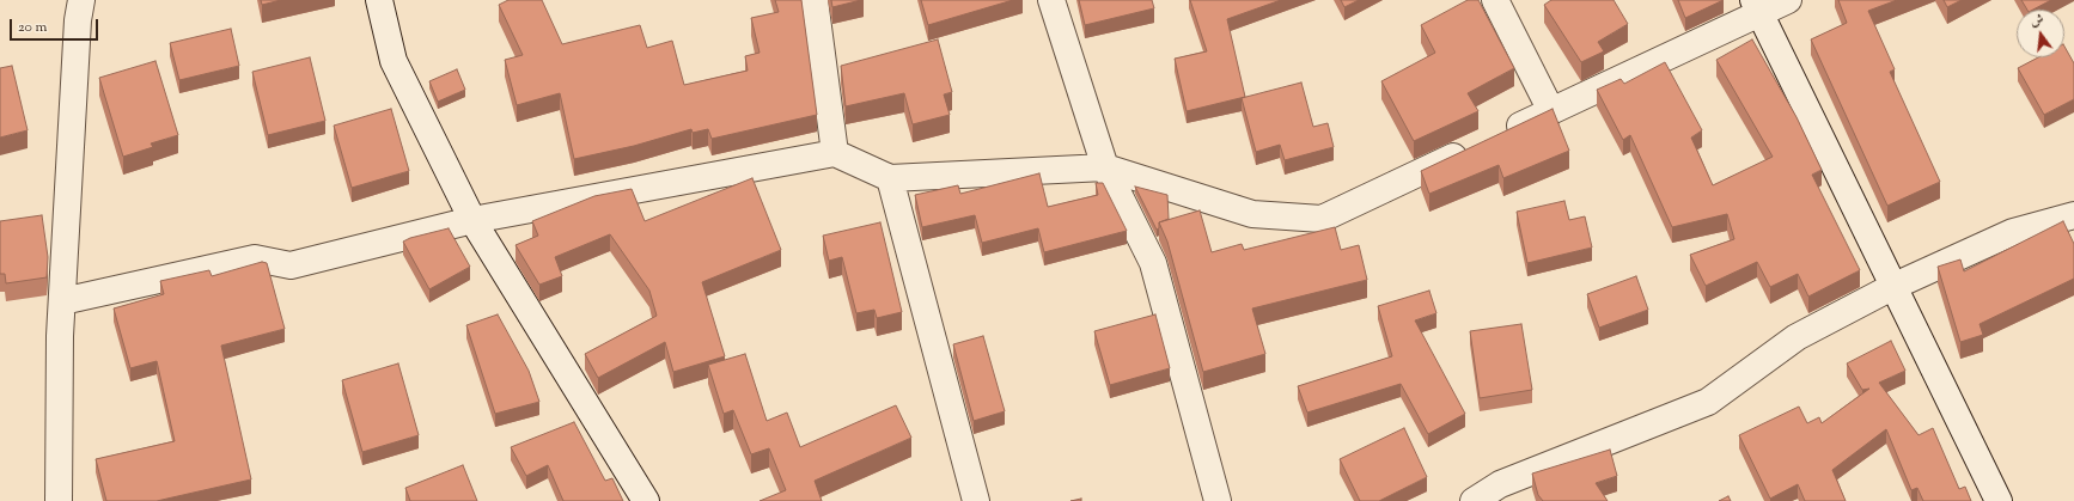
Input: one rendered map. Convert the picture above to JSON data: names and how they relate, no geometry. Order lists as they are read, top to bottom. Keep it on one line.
{"scale_bar":"20 m","north":"top"}
